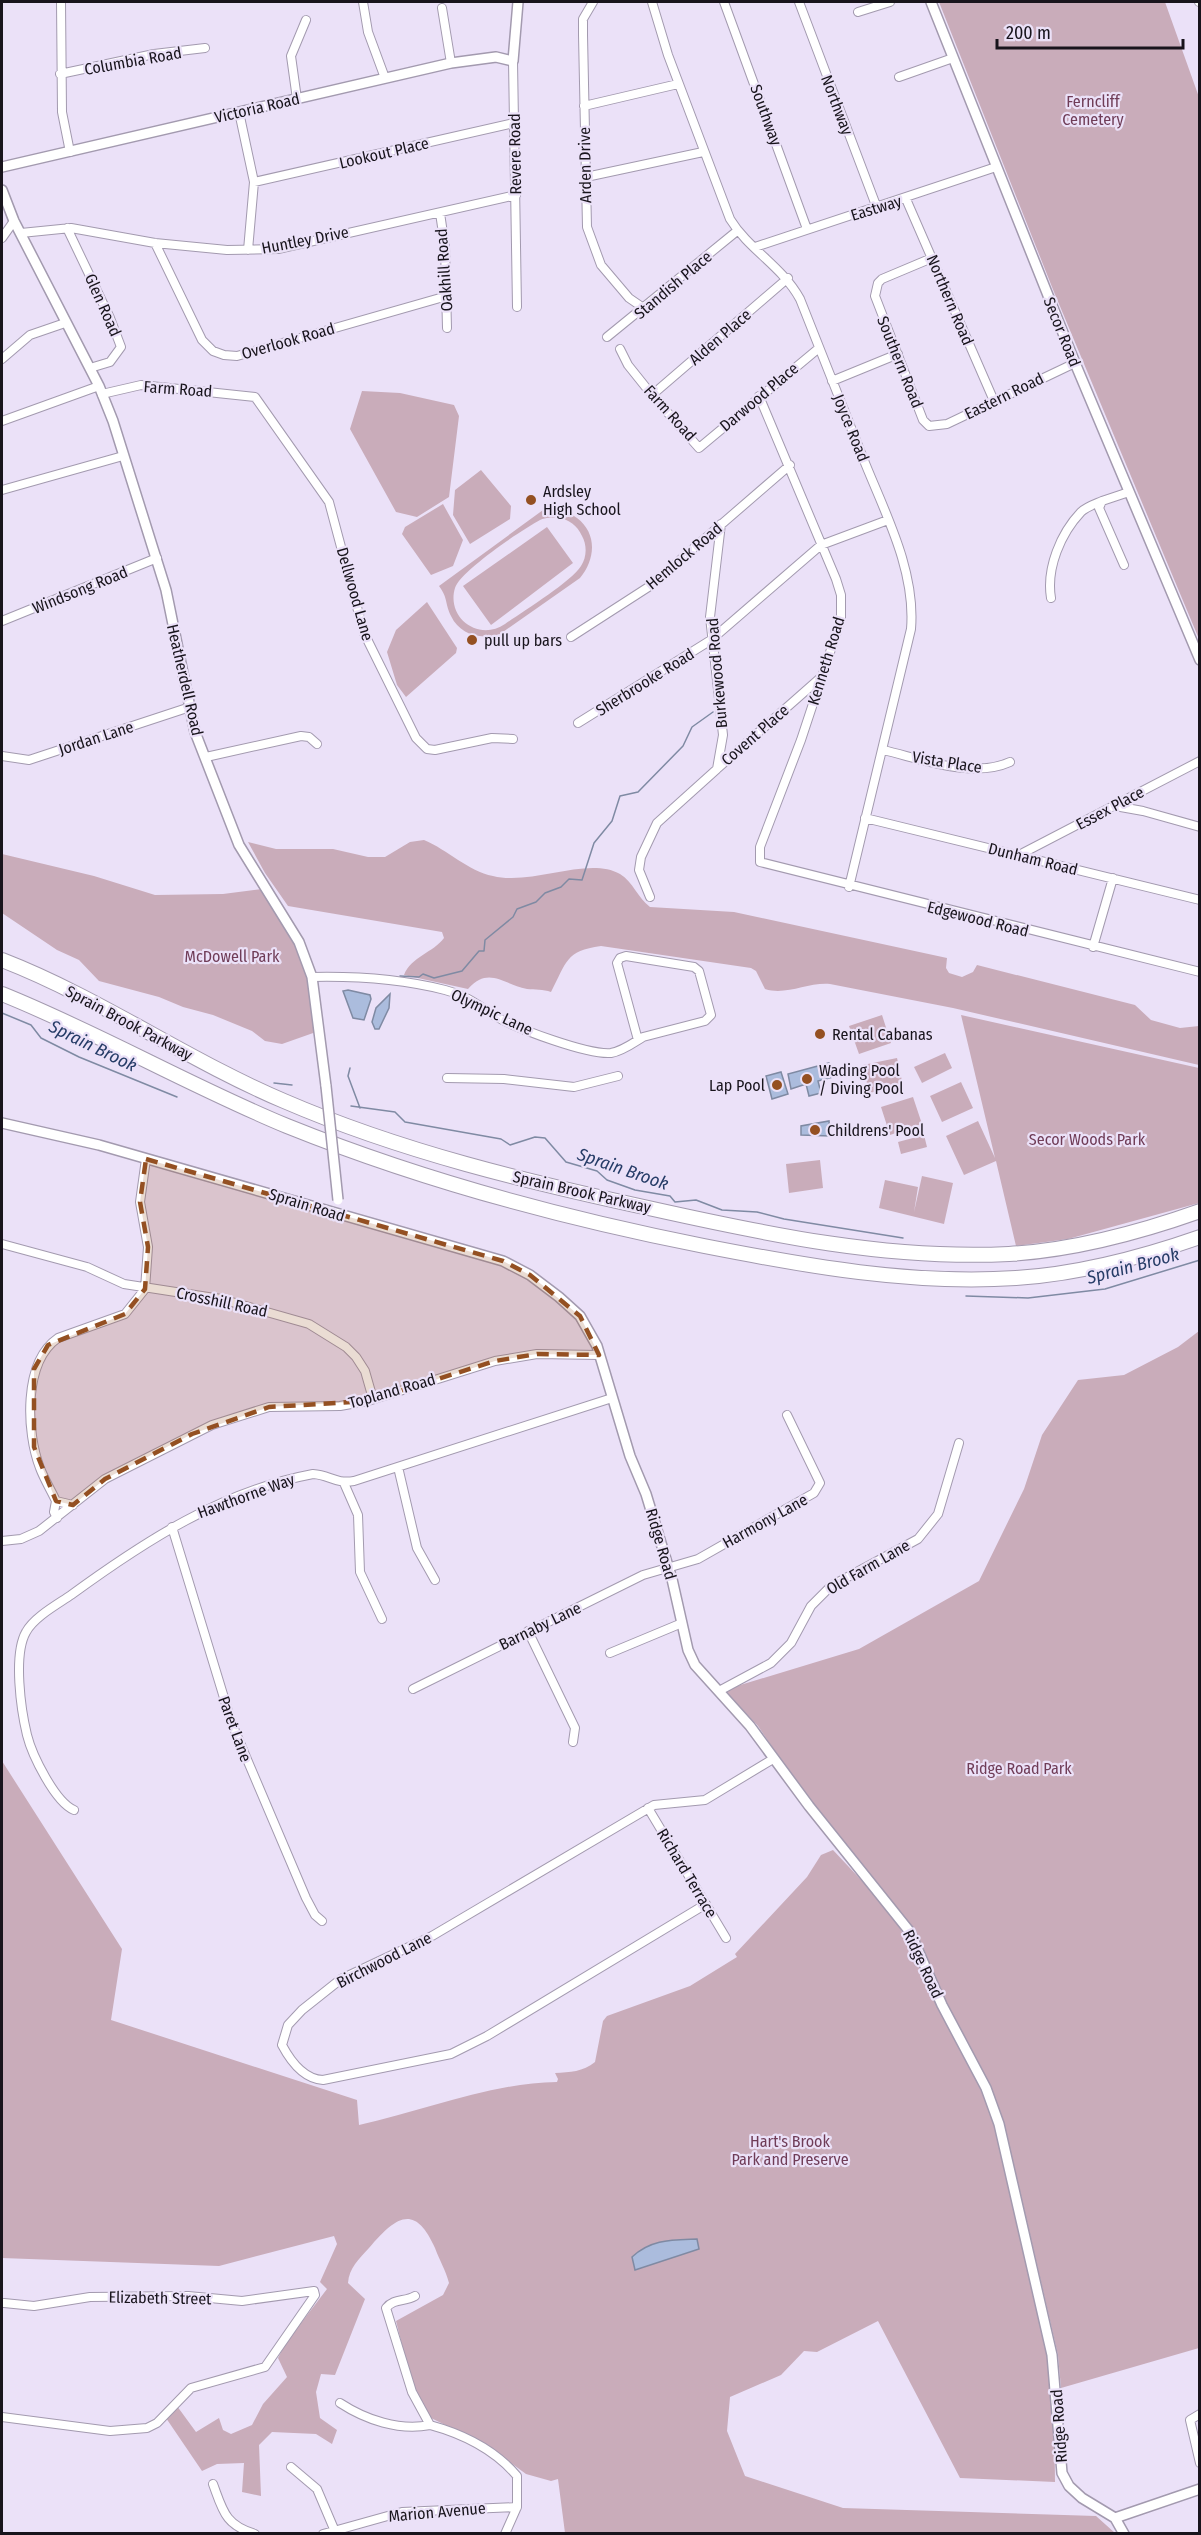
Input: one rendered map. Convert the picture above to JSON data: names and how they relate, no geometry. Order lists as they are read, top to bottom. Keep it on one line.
{"streets":{"highway":["Sprain Brook Parkway"],"street":["Columbia Road","Northway","Victoria Road","Southway","Lookout Place","Revere Road","Arden Drive","Eastway","Huntley Drive","Oakhill Road","Standish Place","Northern Road","Glen Road","Secor Road","Alden Place","Overlook Road","Southern Road","Farm Road","Eastern Road","Darwood Place","Joyce Road","Hemlock Road","Windsong Road","Dellwood Lane","Kenneth Road","Burkewood Road","Heatherdell Road","Sherbrooke Road","Covent Place","Jordan Lane","Vista Place","Essex Place","Dunham Road","Edgewood Road","Olympic Lane","Sprain Road","Crosshill Road","Topland Road","Hawthorne Way","Harmony Lane","Ridge Road","Old Farm Lane","Barnaby Lane","Paret Lane","Richard Terrace","Birchwood Lane","Elizabeth Street","Marion Avenue"]},"crossings":[["Northway","Eastway"],["Victoria Road","Revere Road"],["Southway","Eastway"],["Lookout Place","Revere Road"],["Revere Road","Huntley Drive"],["Arden Drive","Standish Place"],["Eastway","Northern Road"],["Eastway","Secor Road"],["Eastway","Joyce Road"],["Huntley Drive","Oakhill Road"],["Huntley Drive","Glen Road"],["Huntley Drive","Overlook Road"],["Huntley Drive","Heatherdell Road"],["Oakhill Road","Overlook Road"],["Standish Place","Joyce Road"],["Northern Road","Southern Road"],["Northern Road","Eastern Road"],["Glen Road","Heatherdell Road"],["Secor Road","Eastern Road"],["Alden Place","Farm Road"],["Alden Place","Joyce Road"],["Southern Road","Eastern Road"],["Farm Road","Darwood Place"],["Farm Road","Dellwood Lane"],["Farm Road","Heatherdell Road"],["Darwood Place","Joyce Road"],["Darwood Place","Kenneth Road"],["Joyce Road","Sherbrooke Road"],["Joyce Road","Vista Place"],["Joyce Road","Dunham Road"],["Joyce Road","Edgewood Road"],["Hemlock Road","Kenneth Road"],["Hemlock Road","Burkewood Road"],["Windsong Road","Heatherdell Road"],["Kenneth Road","Sherbrooke Road"],["Kenneth Road","Covent Place"],["Kenneth Road","Edgewood Road"],["Burkewood Road","Sherbrooke Road"],["Burkewood Road","Covent Place"],["Heatherdell Road","Jordan Lane"],["Heatherdell Road","Olympic Lane"],["Heatherdell Road","Sprain Road"],["Essex Place","Dunham Road"],["Sprain Road","Ridge Road"],["Crosshill Road","Topland Road"],["Topland Road","Ridge Road"],["Hawthorne Way","Paret Lane"],["Harmony Lane","Ridge Road"],["Harmony Lane","Barnaby Lane"],["Ridge Road","Old Farm Lane"],["Ridge Road","Barnaby Lane"],["Ridge Road","Birchwood Lane"],["Richard Terrace","Birchwood Lane"]],"water":["Sprain Brook"],"parks":["Ferncliff Cemetery","McDowell Park","Secor Woods Park","Ridge Road Park","Hart's Brook Park and Preserve"],"places":["Ardsley High School","pull up bars","Rental Cabanas","Wading Pool / Diving Pool","Lap Pool","Childrens' Pool"],"scale_bar":"200 m"}
